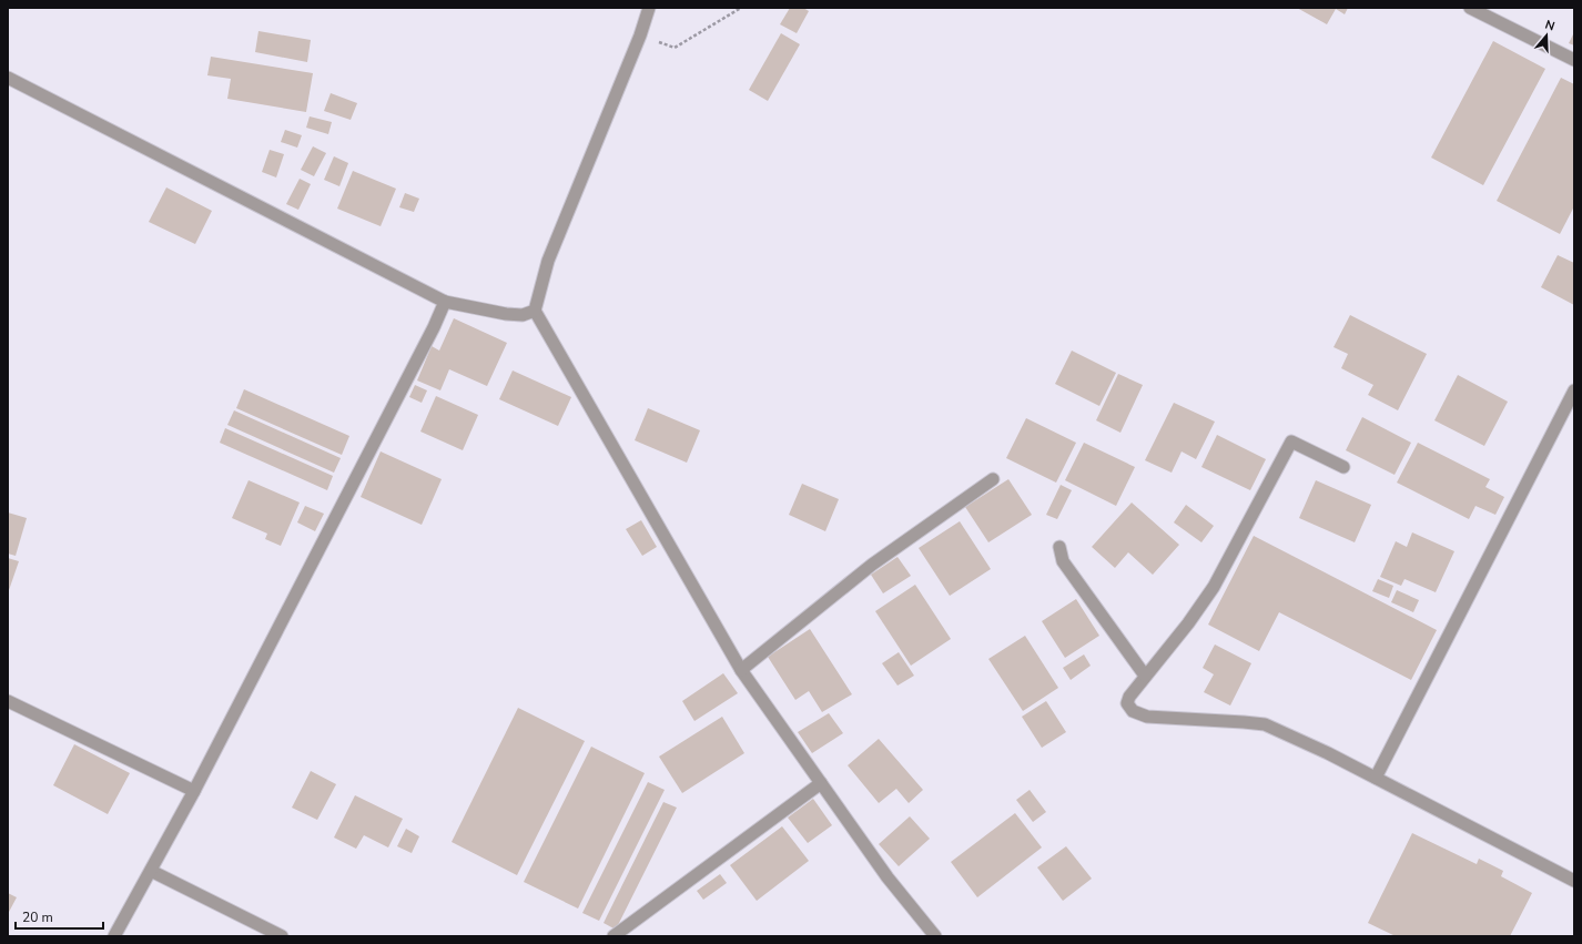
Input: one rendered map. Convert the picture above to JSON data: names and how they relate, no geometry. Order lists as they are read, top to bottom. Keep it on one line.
{"scale_bar":"20 m","north":"top"}
